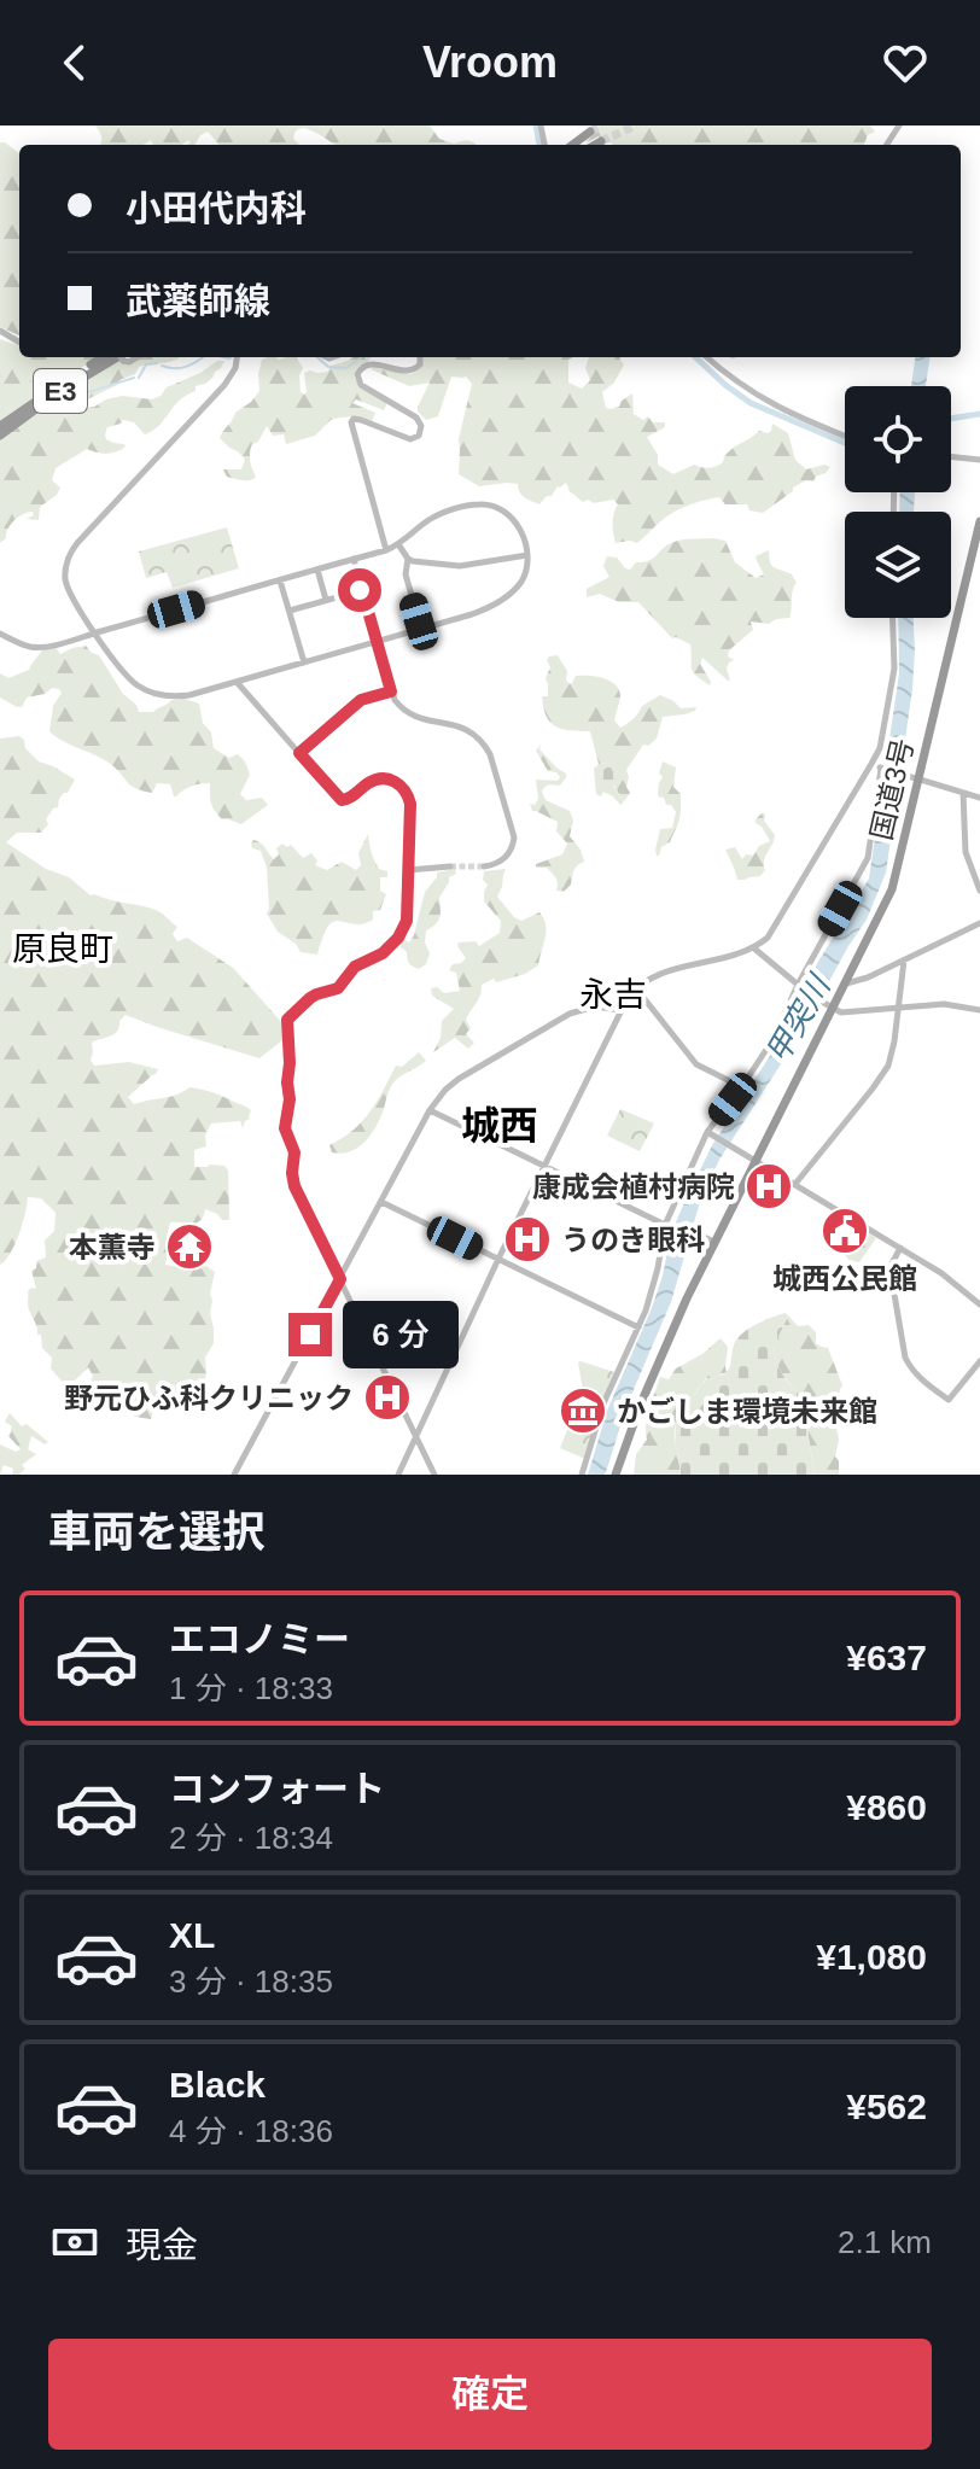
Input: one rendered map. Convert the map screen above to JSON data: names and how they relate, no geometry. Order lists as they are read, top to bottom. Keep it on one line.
{"streets":{"highway":["E3","国道3号"]},"districts":["原良町","永吉","城西"],"water":["甲突川"],"places":{"hospital":["康成会植村病院","うのき眼科","野元ひふ科クリニック"],"public building":["城西公民館"],"temple":["本薫寺"],"museum":["かごしま環境未来館"]},"page":{"header":"Vroom","banner":["小田代内科","武薬師線"],"bubble":"6 分","heading":"車両を選択","list":[{"name":"エコノミー","note":"1 分 · 18:33","value":"¥637"},{"name":"コンフォート","note":"2 分 · 18:34","value":"¥860"},{"name":"XL","note":"3 分 · 18:35","value":"¥1,080"},{"name":"Black","note":"4 分 · 18:36","value":"¥562"}],"pay":["現金","2.1 km"],"buttons":"確定"}}
